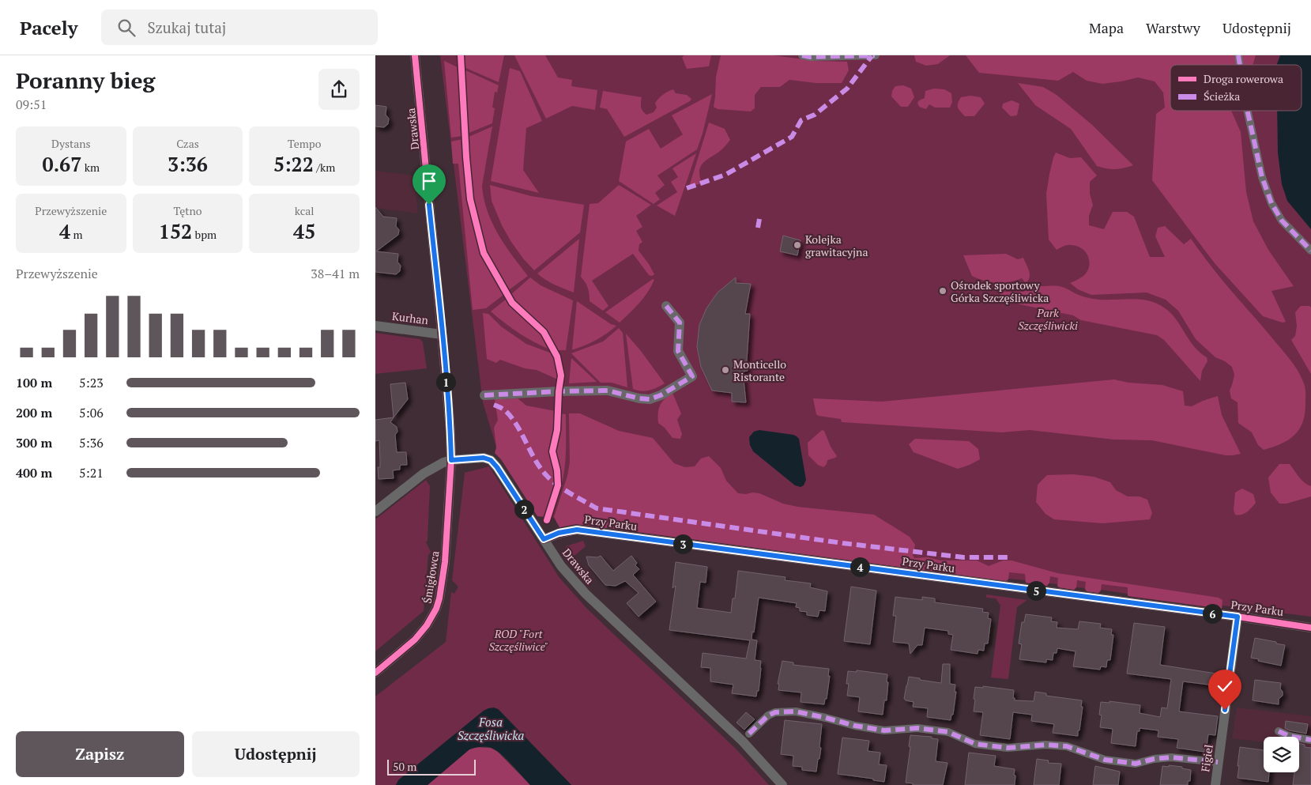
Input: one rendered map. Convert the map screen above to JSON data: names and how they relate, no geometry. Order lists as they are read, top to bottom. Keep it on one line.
{"streets":{"street":["Drawska","Kurhan","Przy Parku","Śmigłowca","Figiel"]},"crossings":[["Drawska","Kurhan"],["Drawska","Przy Parku"],["Drawska","Śmigłowca"],["Przy Parku","Figiel"]],"water":["Fosa Szczęśliwicka"],"parks":["Park Szczęśliwicki","ROD \"Fort Szczęśliwice\""],"places":["Kolejka grawitacyjna","Ośrodek sportowy Górka Szczęśliwicka","Monticello Ristorante"],"legend":["Droga rowerowa","Ścieżka"],"scale_bar":"50 m","page":{"header":"Pacely","search":"Szukaj tutaj","nav":["Mapa","Warstwy","Udostępnij"],"heading":["Poranny bieg","09:51"],"stats":[["Dystans","0.67 km"],["Czas","3:36"],["Tempo","5:22 /km"],["Przewyższenie","4 m"],["Tętno","152 bpm"],["kcal","45"]],"chart":["Przewyższenie","38–41 m"],"list":[{"name":"100 m","note":"5:23"},{"name":"200 m","note":"5:06"},{"name":"300 m","note":"5:36"},{"name":"400 m","note":"5:21"}],"pins":["1","2","3","4","5","6"],"buttons":["Zapisz","Udostępnij"],"scale":"50 m"}}
